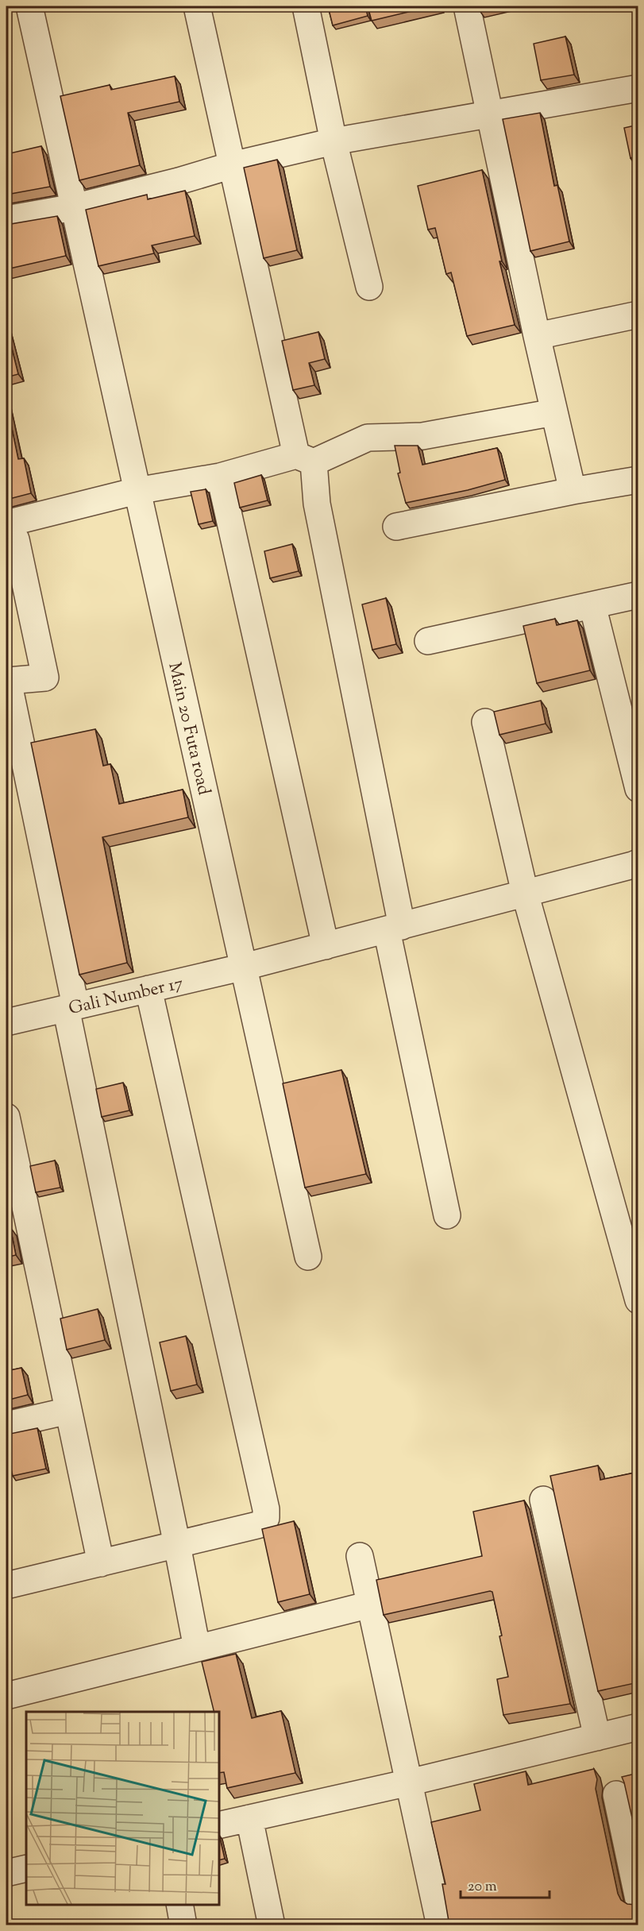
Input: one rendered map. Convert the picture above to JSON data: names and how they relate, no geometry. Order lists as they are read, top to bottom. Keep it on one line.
{"streets":{"street":["Main 20 Futa road","Gali Number 17"]},"crossings":[["Main 20 Futa road","Gali Number 17"]],"scale_bar":"20 m"}
